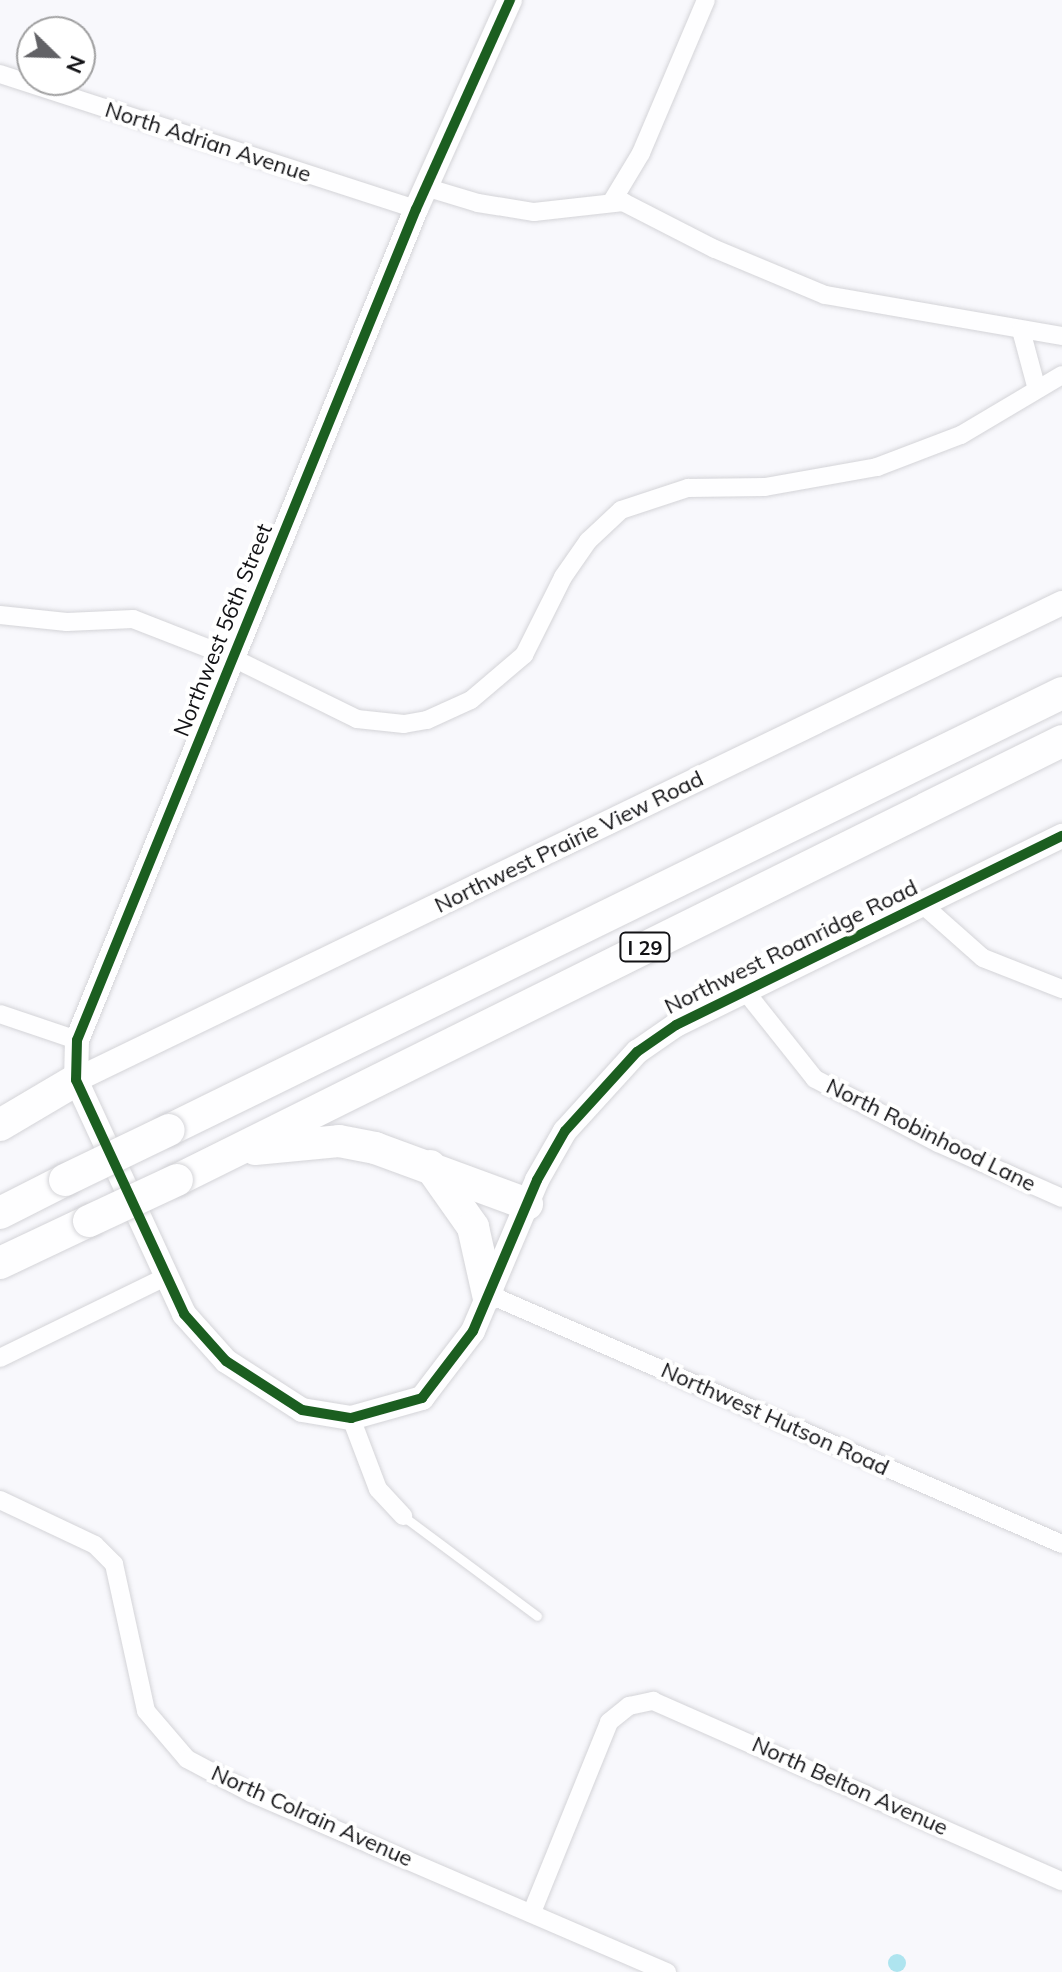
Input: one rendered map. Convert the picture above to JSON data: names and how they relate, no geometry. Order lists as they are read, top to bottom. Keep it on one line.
{"streets":{"highway":["I 29"],"street":["North Adrian Avenue","Northwest 56th Street","Northwest Prairie View Road","Northwest Roanridge Road","North Robinhood Lane","Northwest Hutson Road","North Belton Avenue","North Colrain Avenue"]},"crossings":[["North Adrian Avenue","Northwest 56th Street"],["Northwest 56th Street","Northwest Prairie View Road"],["Northwest 56th Street","Northwest Roanridge Road"],["Northwest Roanridge Road","North Robinhood Lane"],["Northwest Roanridge Road","Northwest Hutson Road"],["North Belton Avenue","North Colrain Avenue"]],"north":"bottom right"}
